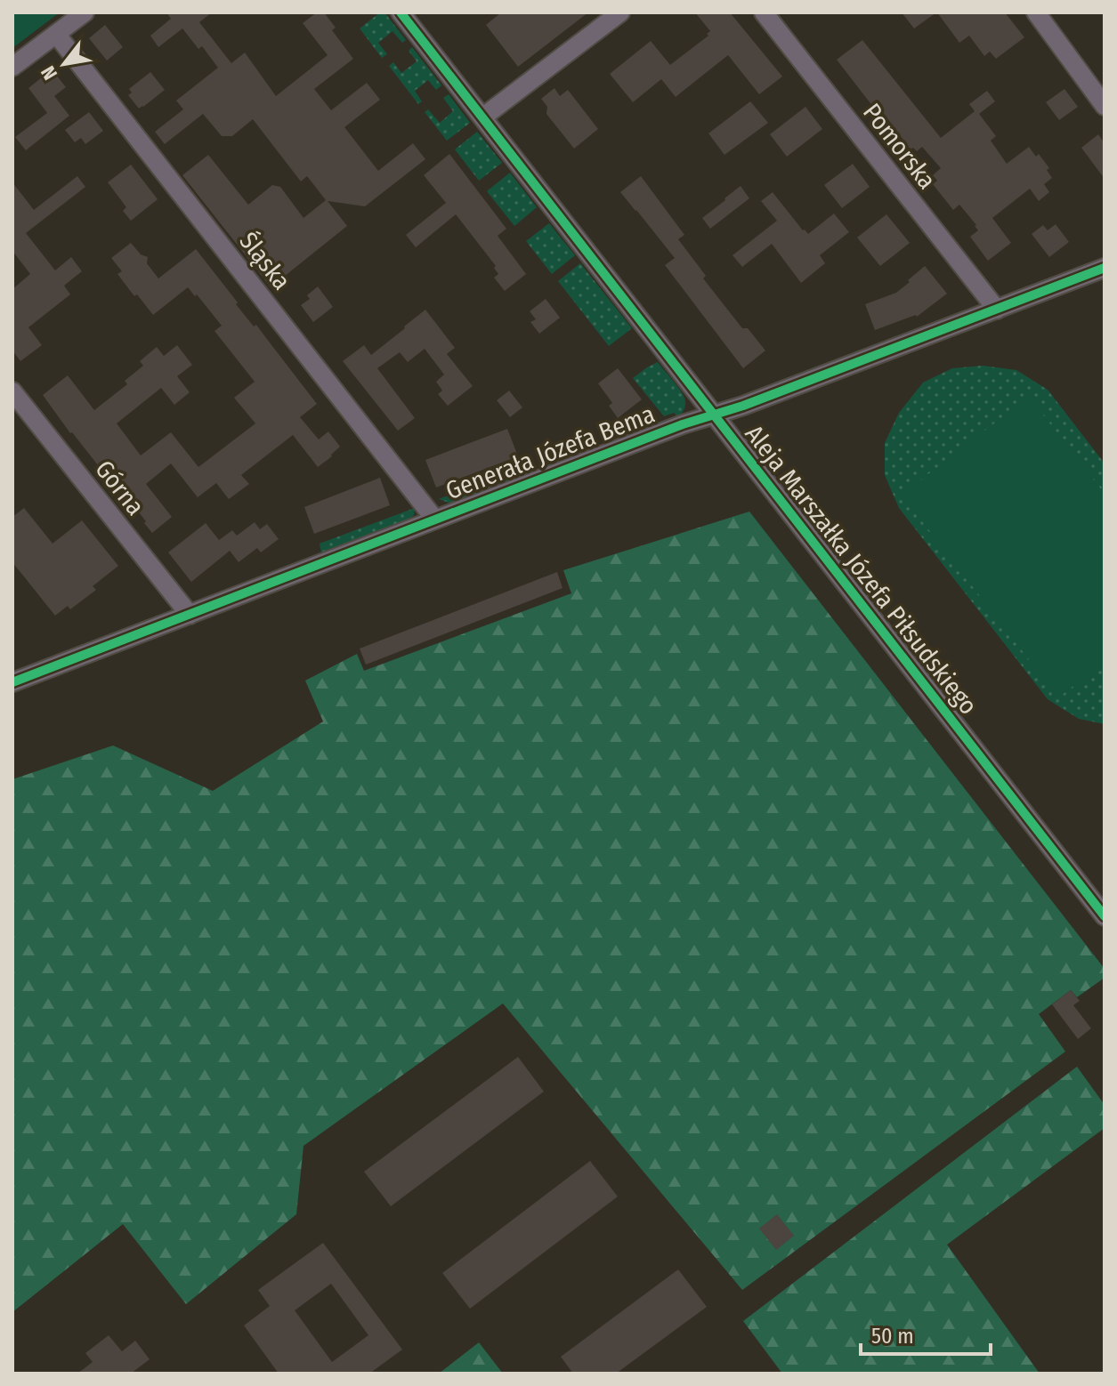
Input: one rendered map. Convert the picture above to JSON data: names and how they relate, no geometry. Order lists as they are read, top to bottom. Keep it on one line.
{"streets":{"street":["Pomorska","Śląska","Generała Józefa Bema","Górna","Aleja Marszałka Józefa Piłsudskiego"]},"crossings":[["Pomorska","Generała Józefa Bema"],["Śląska","Generała Józefa Bema"],["Generała Józefa Bema","Górna"],["Generała Józefa Bema","Aleja Marszałka Józefa Piłsudskiego"]],"scale_bar":"50 m","north":"bottom left"}
